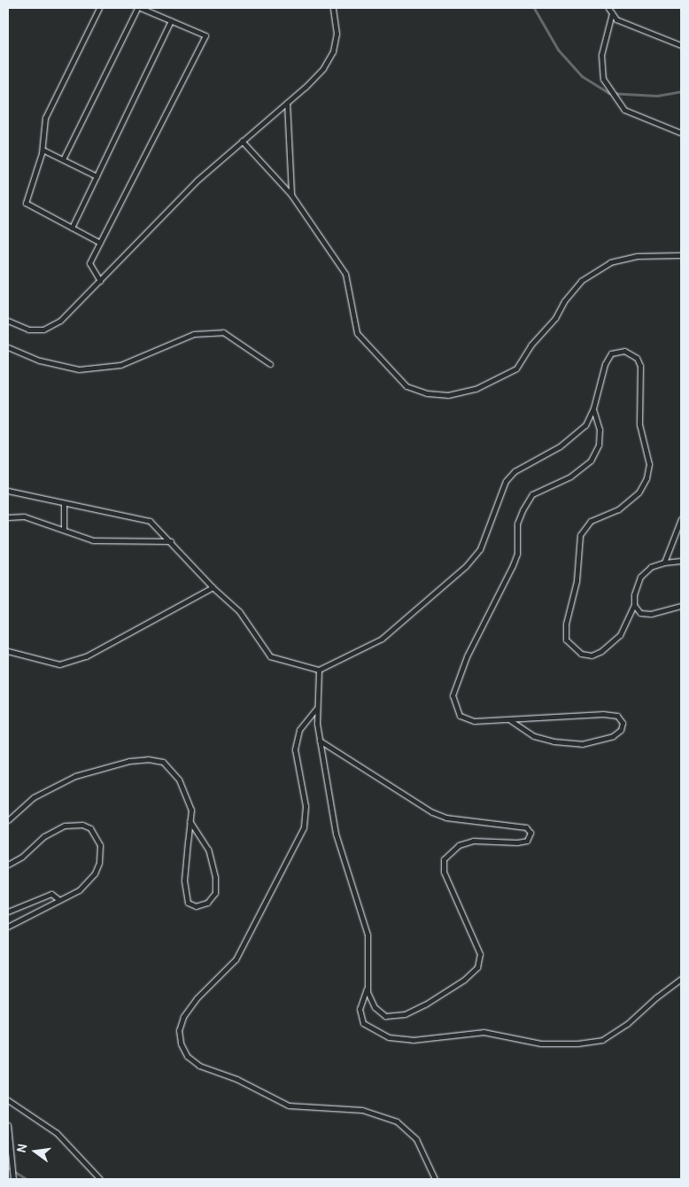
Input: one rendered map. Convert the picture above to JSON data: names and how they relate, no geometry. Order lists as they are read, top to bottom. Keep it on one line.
{"north":"left"}
